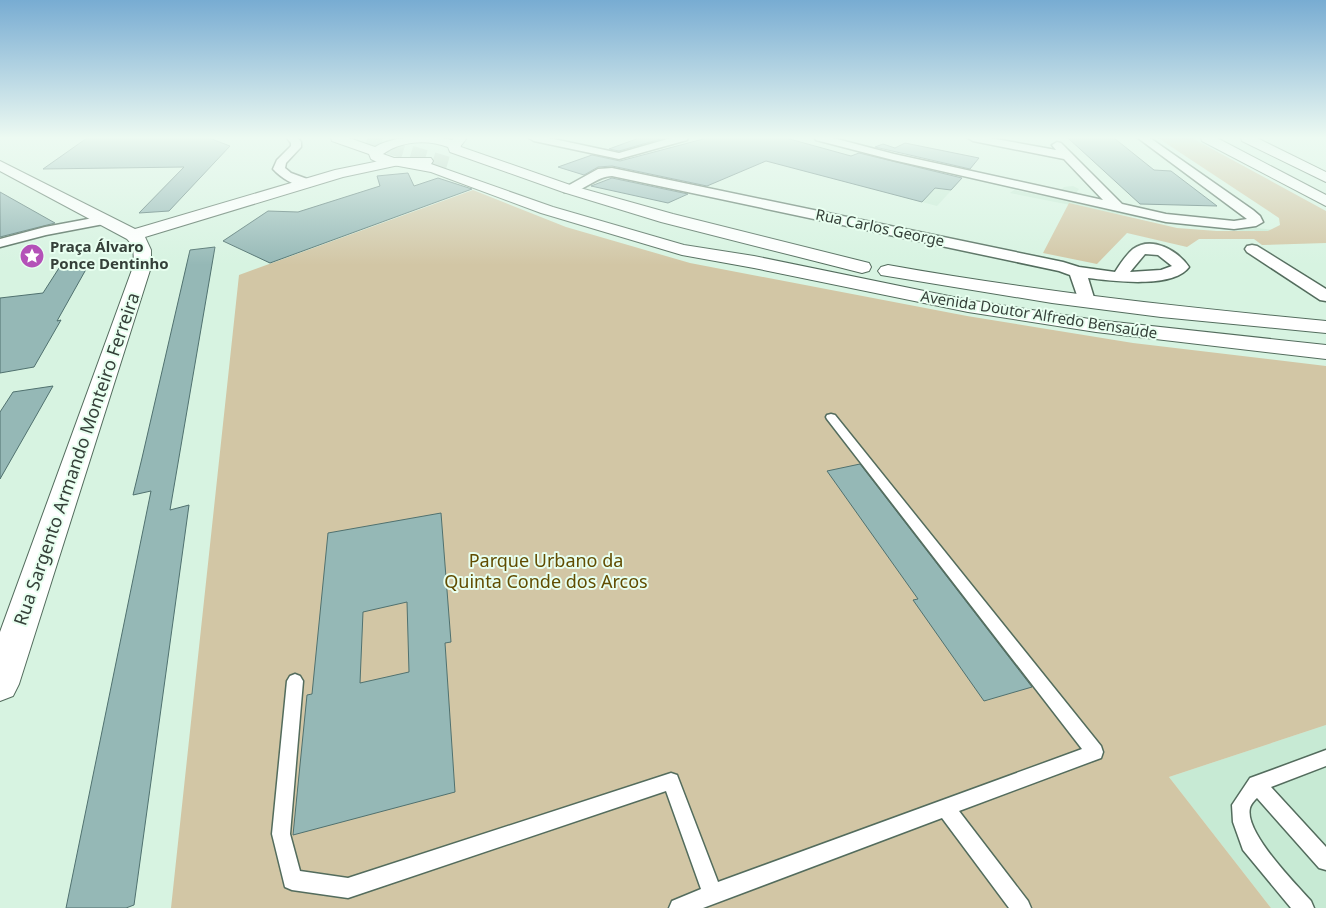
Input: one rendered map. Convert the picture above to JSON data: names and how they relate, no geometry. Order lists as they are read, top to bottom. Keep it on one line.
{"streets":{"main road":["Avenida Doutor Alfredo Bensaúde","Rua Sargento Armando Monteiro Ferreira"],"street":["Rua Carlos George"]},"crossings":[["Rua Carlos George","Avenida Doutor Alfredo Bensaúde"]],"parks":["Parque Urbano da Quinta Conde dos Arcos"],"places":{"place":["Praça Álvaro Ponce Dentinho"]}}
